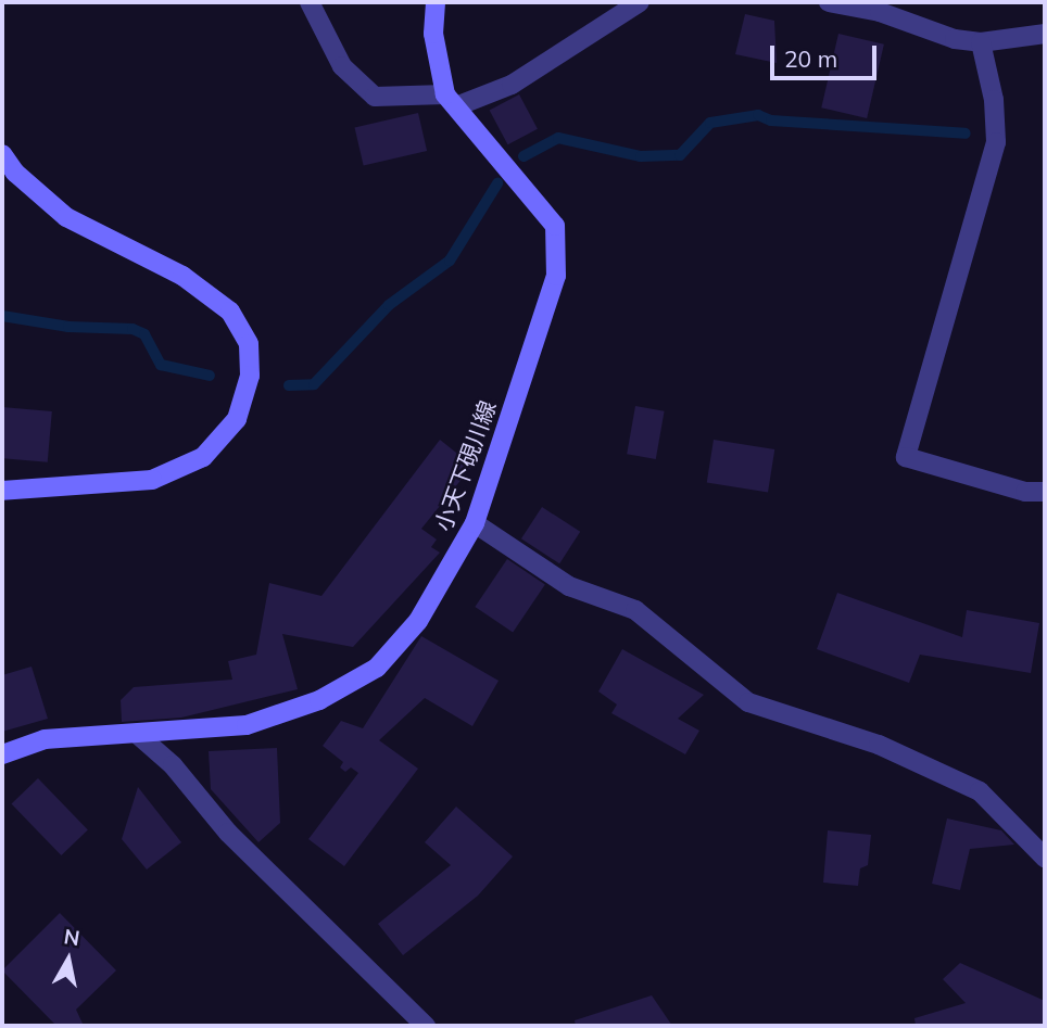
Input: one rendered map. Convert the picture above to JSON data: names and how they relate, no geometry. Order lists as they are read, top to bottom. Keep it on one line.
{"streets":{"main road":["小天下硯川線"]},"scale_bar":"20 m","north":"top"}
